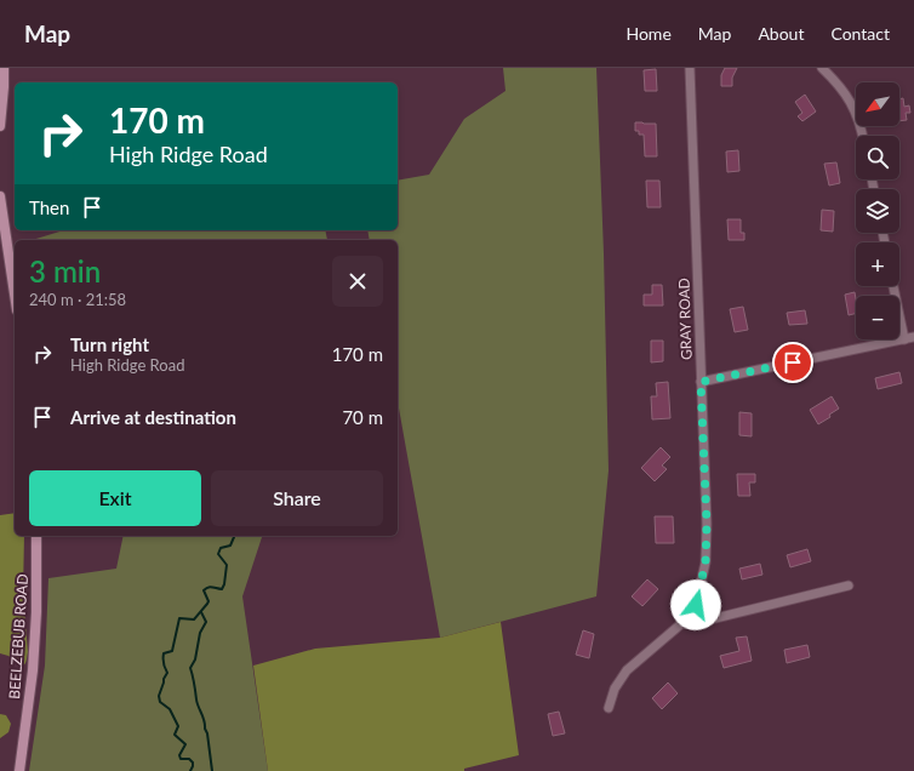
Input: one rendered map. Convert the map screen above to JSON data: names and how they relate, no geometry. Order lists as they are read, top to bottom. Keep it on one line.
{"streets":{"street":["GRAY ROAD","BEELZEBUB ROAD"]},"north":"bottom left","page":{"header":"Map","nav":["Home","Map","About","Contact"],"map_buttons":["+","−"],"turn":["170 m","High Ridge Road"],"then":"Then","heading":["3 min","240 m · 21:58"],"list":[{"name":"Turn right","note":"High Ridge Road","value":"170 m"},{"name":"Arrive at destination","value":"70 m"}],"buttons":["Exit","Share"]}}
